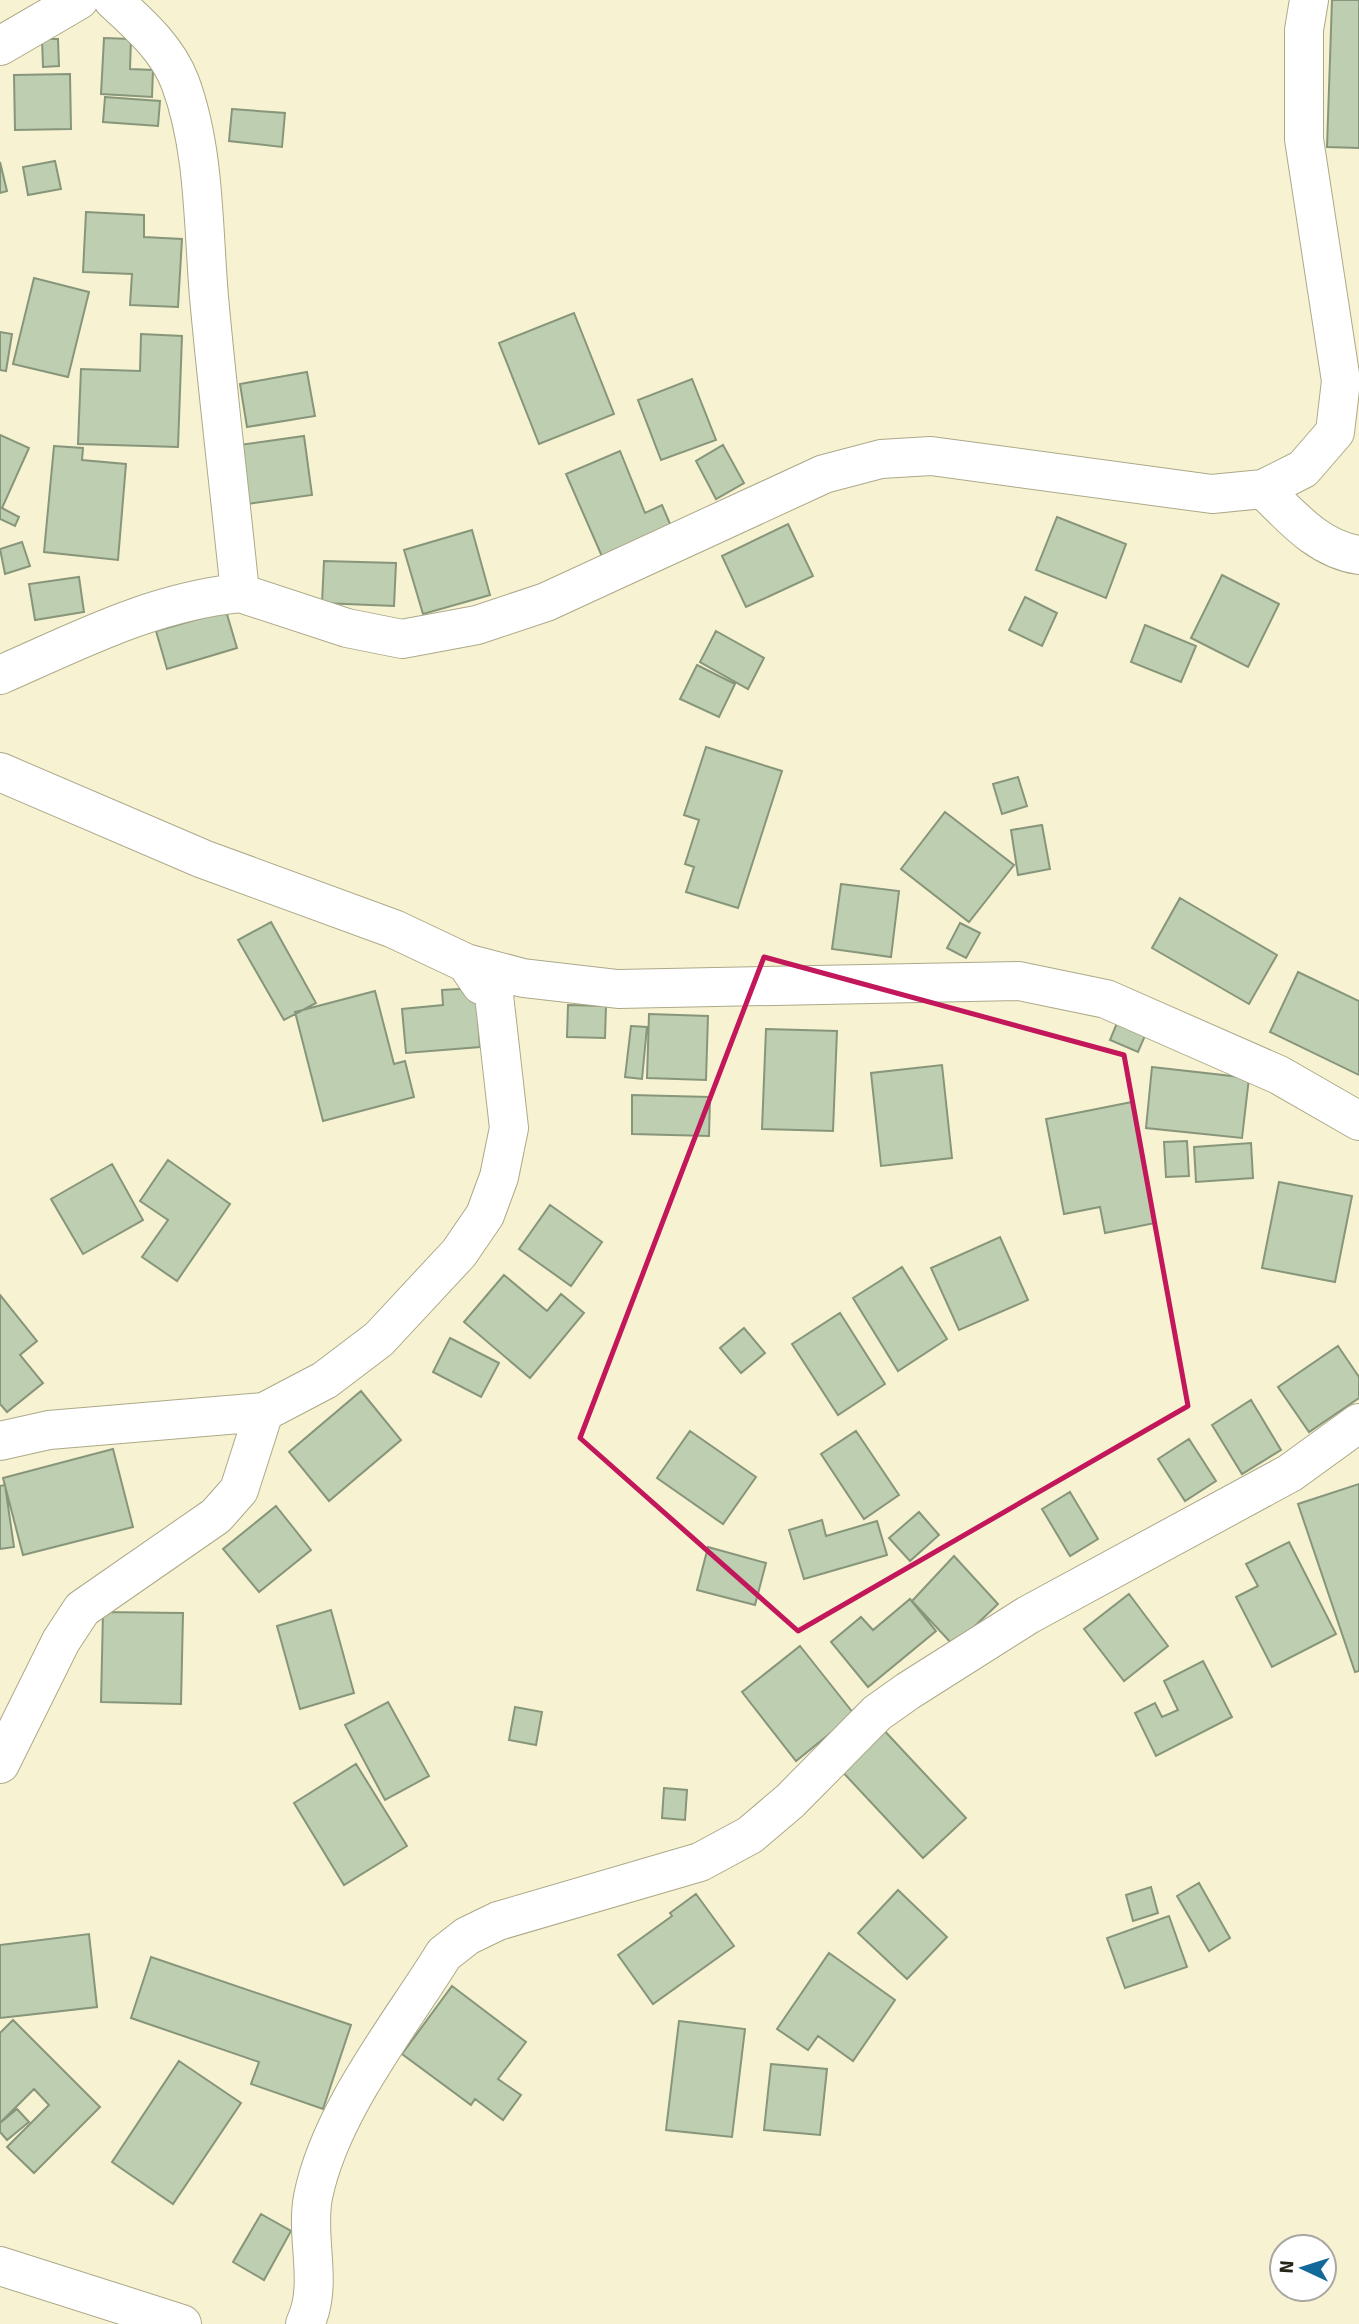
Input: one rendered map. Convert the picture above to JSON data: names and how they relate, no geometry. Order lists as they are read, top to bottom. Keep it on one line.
{"north":"left"}
